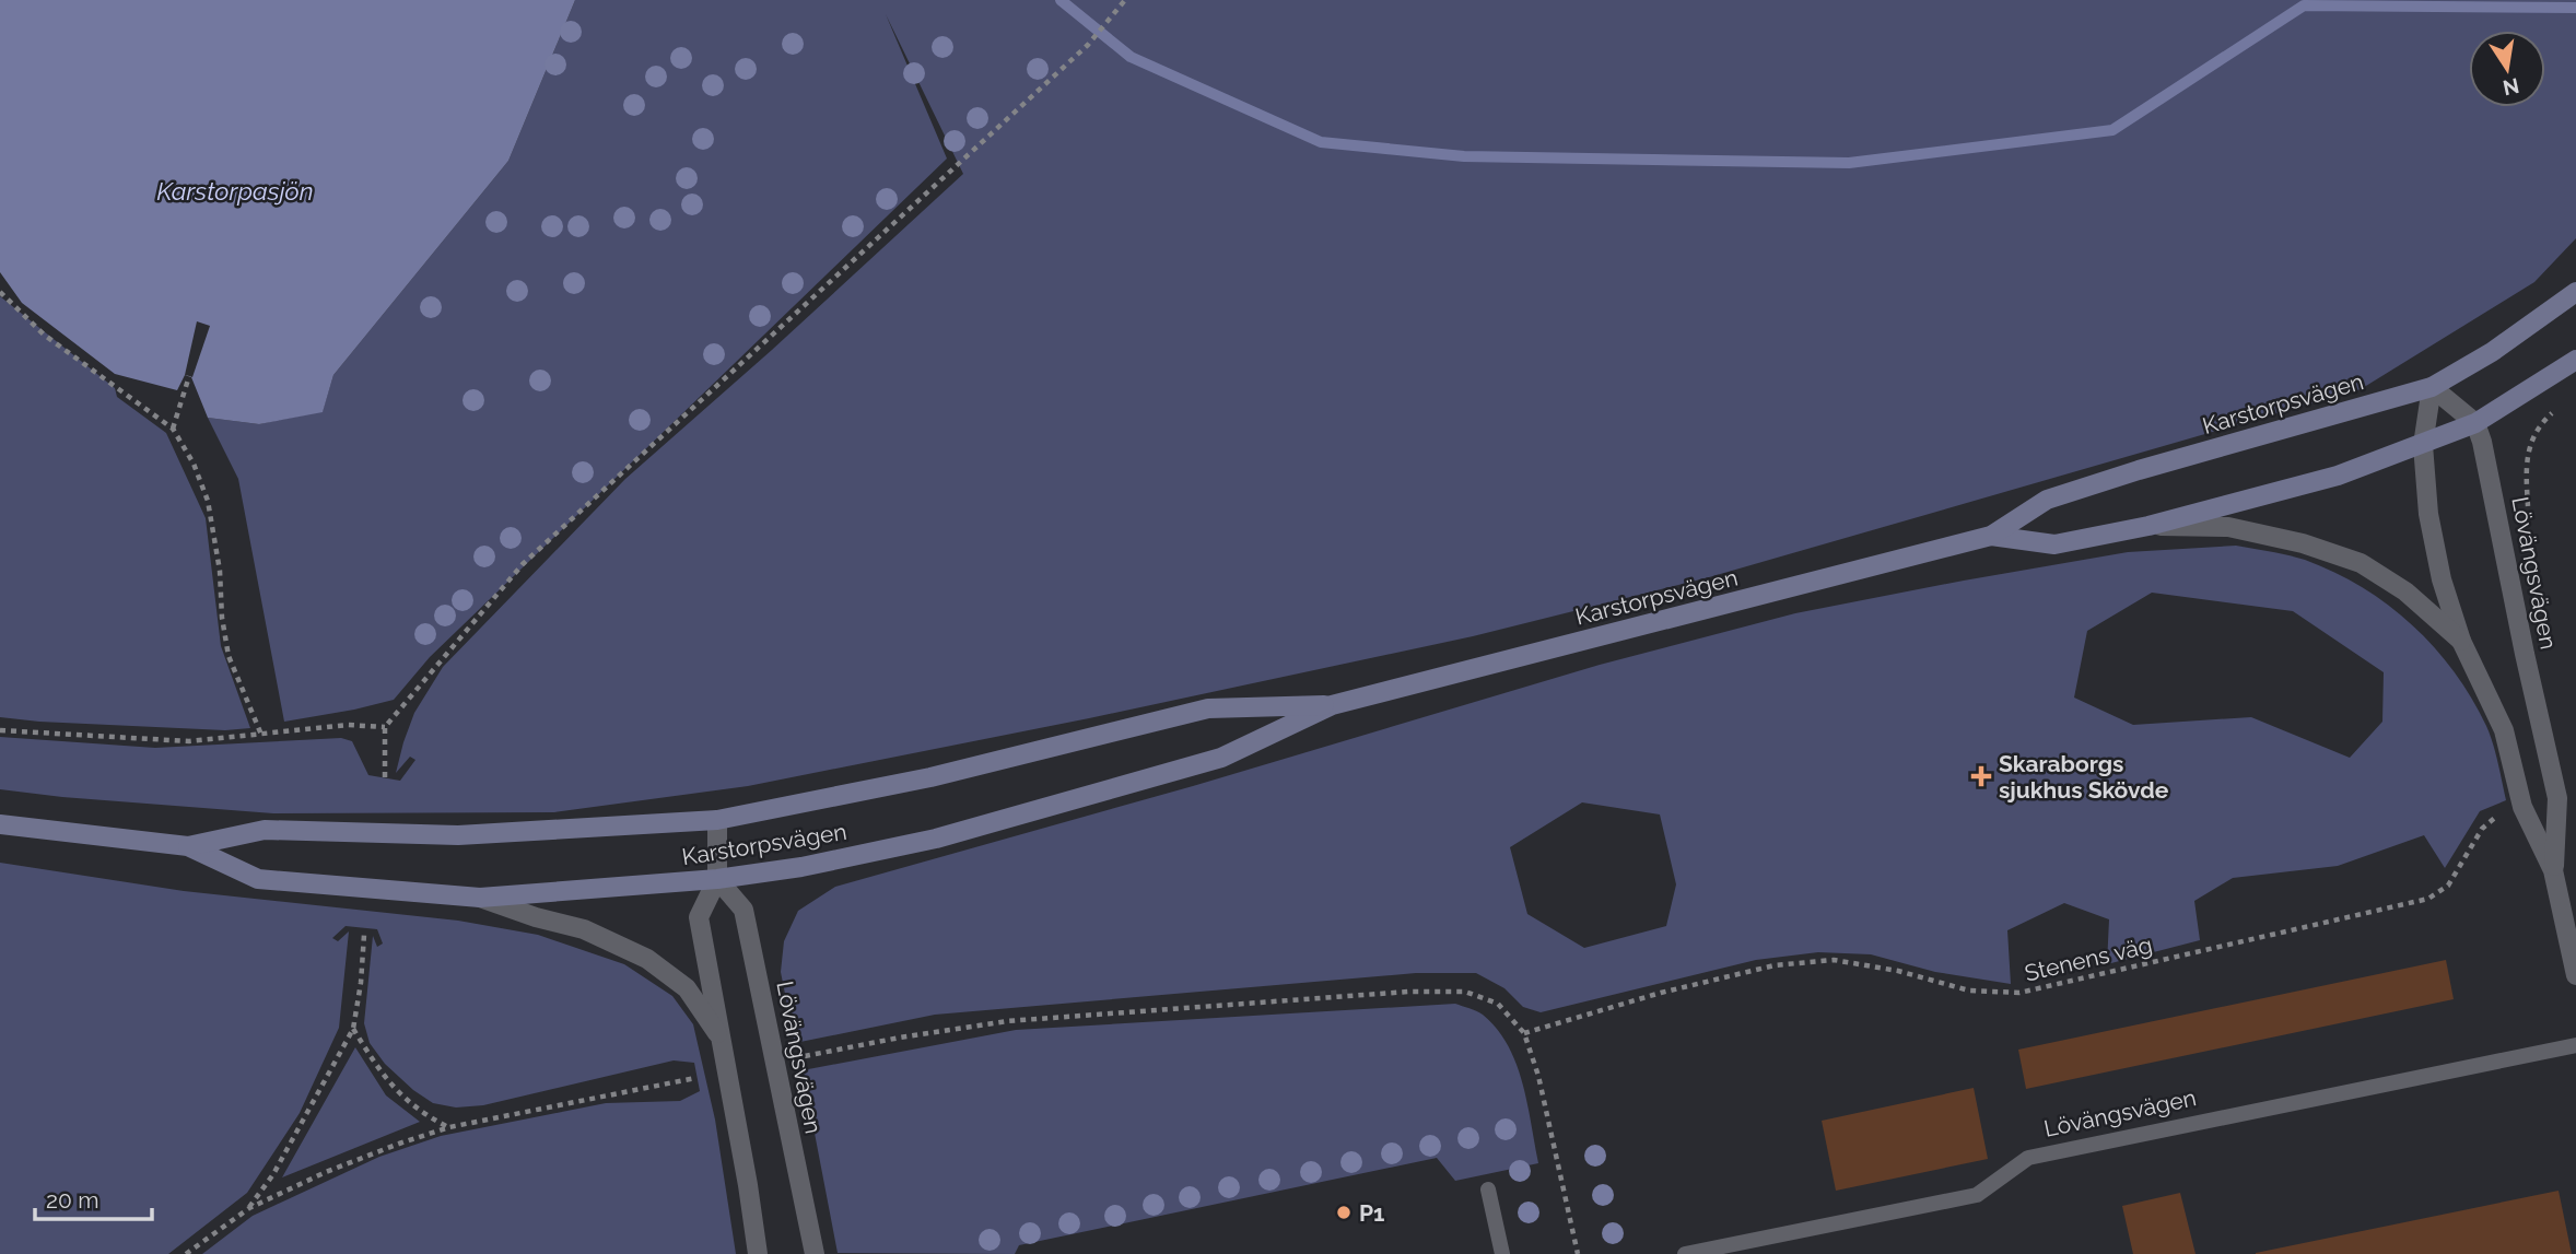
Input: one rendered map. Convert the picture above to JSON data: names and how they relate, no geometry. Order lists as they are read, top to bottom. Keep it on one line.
{"streets":{"main road":["Karstorpsvägen"],"street":["Lövängsvägen"],"path":["Stenens väg"]},"crossings":[["Karstorpsvägen","Lövängsvägen"],["Lövängsvägen","Stenens väg"]],"water":["Karstorpasjön"],"places":{"health":["Skaraborgs sjukhus Skövde"],"other":["P1"]},"scale_bar":"20 m","north":"bottom"}
